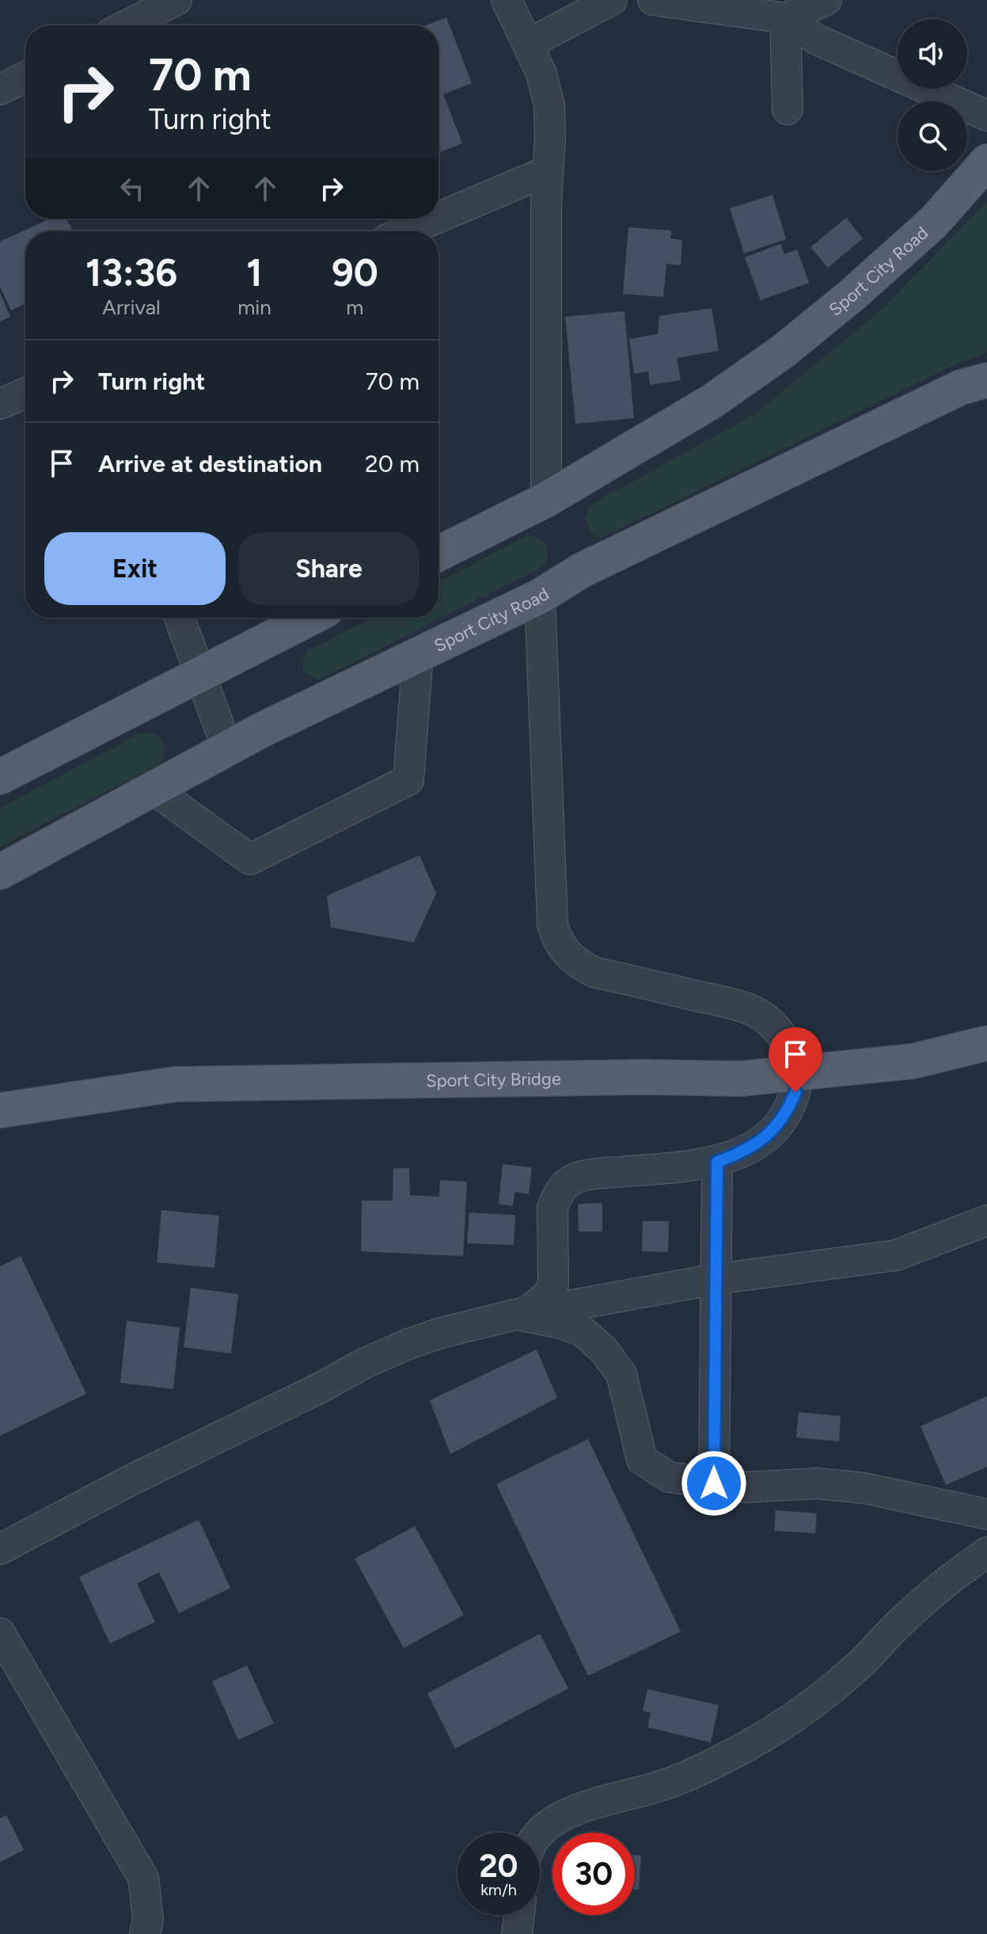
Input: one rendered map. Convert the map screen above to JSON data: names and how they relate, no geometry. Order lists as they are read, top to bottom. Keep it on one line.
{"streets":{"main road":["Sport City Road","Sport City Bridge"]},"page":{"turn":["70 m","Turn right"],"eta":["13:36","Arrival","1","min","90","m"],"list":[{"name":"Turn right","value":"70 m"},{"name":"Arrive at destination","value":"20 m"}],"buttons":["Exit","Share"],"speed":"20 km/h","limit":"30"}}
